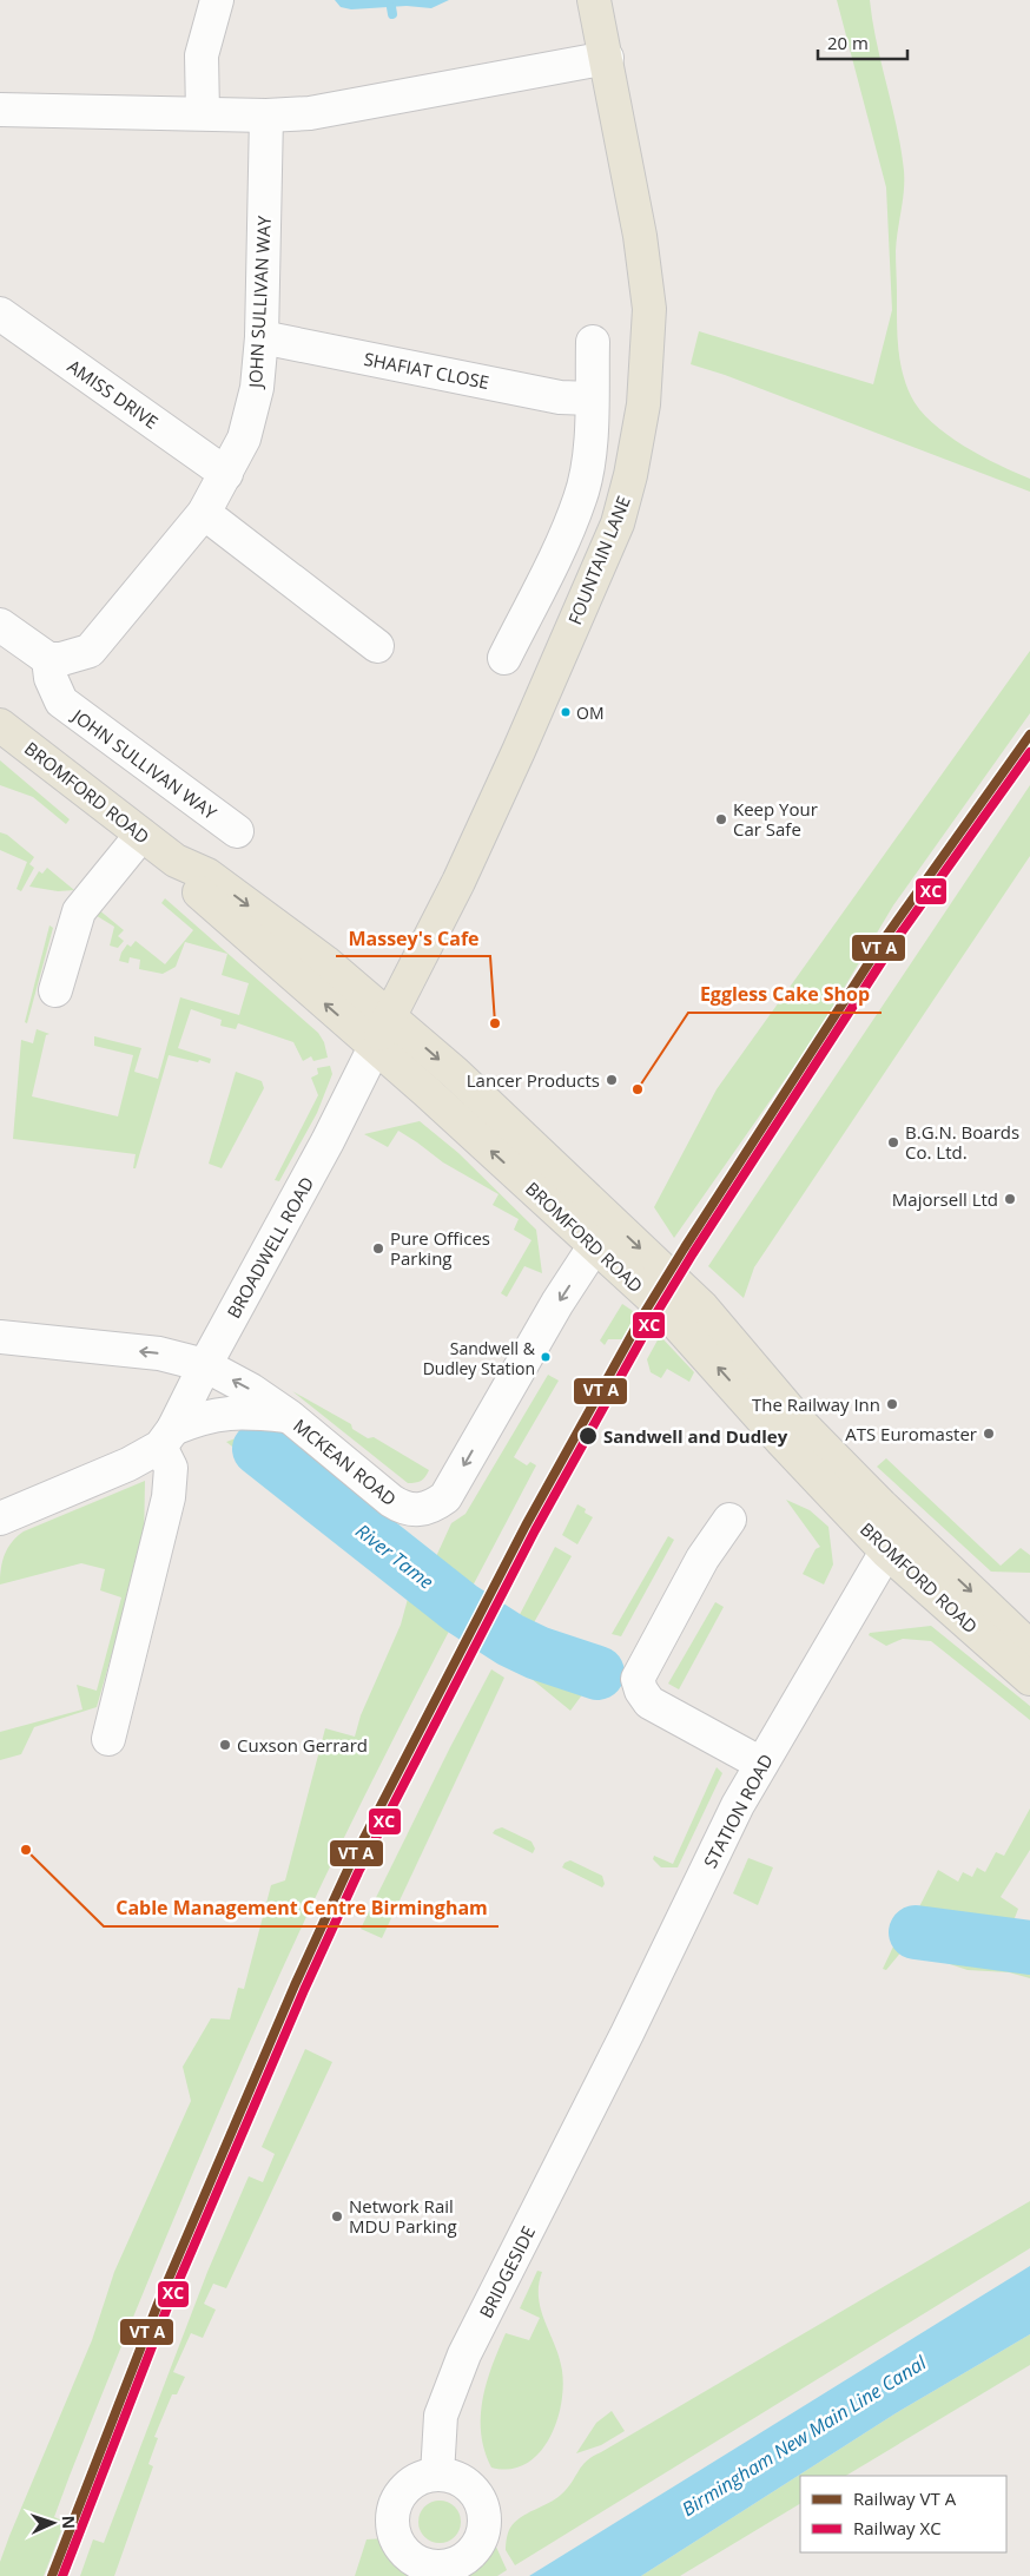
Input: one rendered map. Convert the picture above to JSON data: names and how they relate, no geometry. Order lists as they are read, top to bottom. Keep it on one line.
{"streets":{"main road":["FOUNTAIN LANE","BROMFORD ROAD"],"street":["JOHN SULLIVAN WAY","SHAFIAT CLOSE","AMISS DRIVE","BROADWELL ROAD","MCKEAN ROAD","STATION ROAD","BRIDGESIDE"]},"crossings":[["JOHN SULLIVAN WAY","SHAFIAT CLOSE"],["JOHN SULLIVAN WAY","AMISS DRIVE"],["FOUNTAIN LANE","BROMFORD ROAD"],["FOUNTAIN LANE","BROADWELL ROAD"],["BROMFORD ROAD","BROADWELL ROAD"],["BROMFORD ROAD","MCKEAN ROAD"],["BROMFORD ROAD","STATION ROAD"],["BROADWELL ROAD","MCKEAN ROAD"],["STATION ROAD","BRIDGESIDE"]],"water":["River Tame","Birmingham New Main Line Canal"],"places":["OM","Keep Your Car Safe","Massey's Cafe","Lancer Products","Eggless Cake Shop","B.G.N. Boards Co. Ltd.","Majorsell Ltd","Pure Offices Parking","Sandwell & Dudley Station","The Railway Inn","ATS Euromaster","Sandwell and Dudley","Cuxson Gerrard","Cable Management Centre Birmingham","Network Rail MDU Parking"],"lines":["rail line XC"],"legend":["Railway VT A","Railway XC"],"scale_bar":"20 m","north":"right"}
